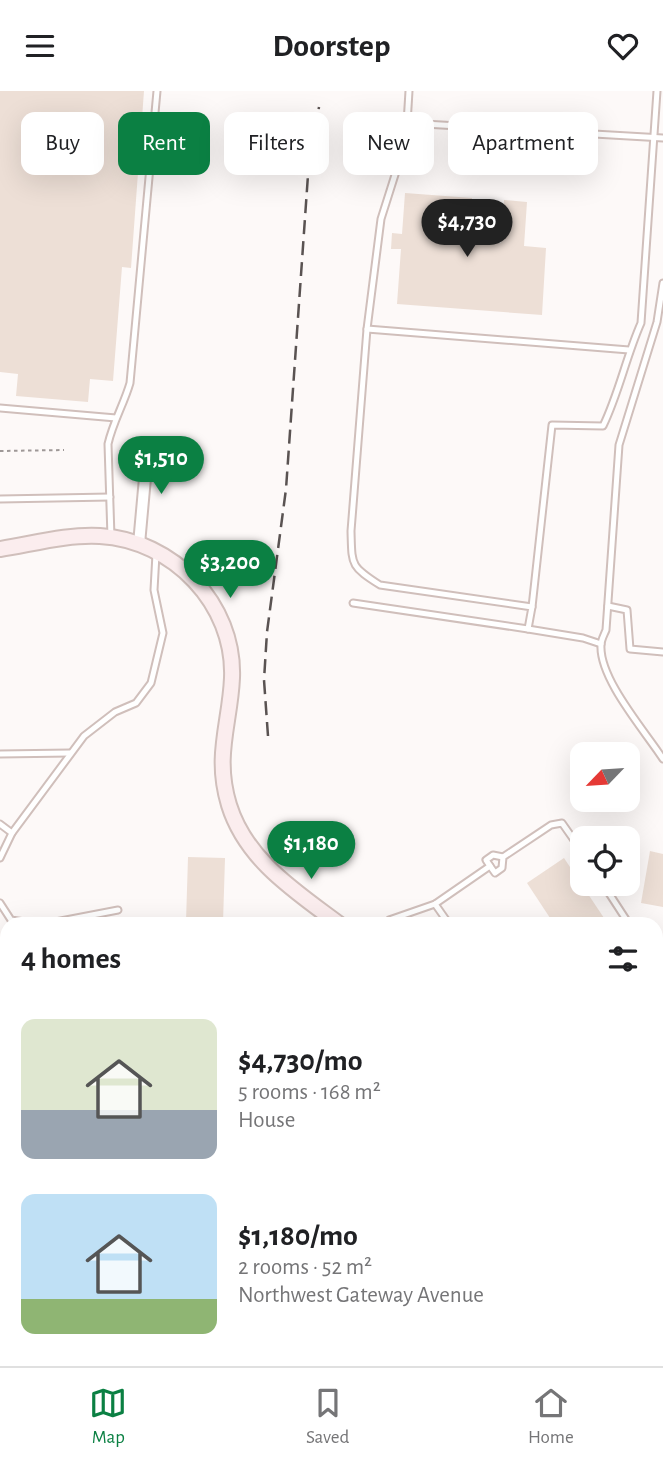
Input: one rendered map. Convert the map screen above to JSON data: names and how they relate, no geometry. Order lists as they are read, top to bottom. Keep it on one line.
{"north":"bottom left","page":{"header":"Doorstep","chip":["Buy","Rent","Filters","New","Apartment"],"price":["$4,730","$1,510","$3,200","$1,180"],"heading":"4 homes","list":[{"name":"$4,730/mo","note":"5 rooms · 168 m² · House"},{"name":"$1,180/mo","note":"2 rooms · 52 m² · Northwest Gateway Avenue"}],"tabs":["Map","Saved","Home"]}}
